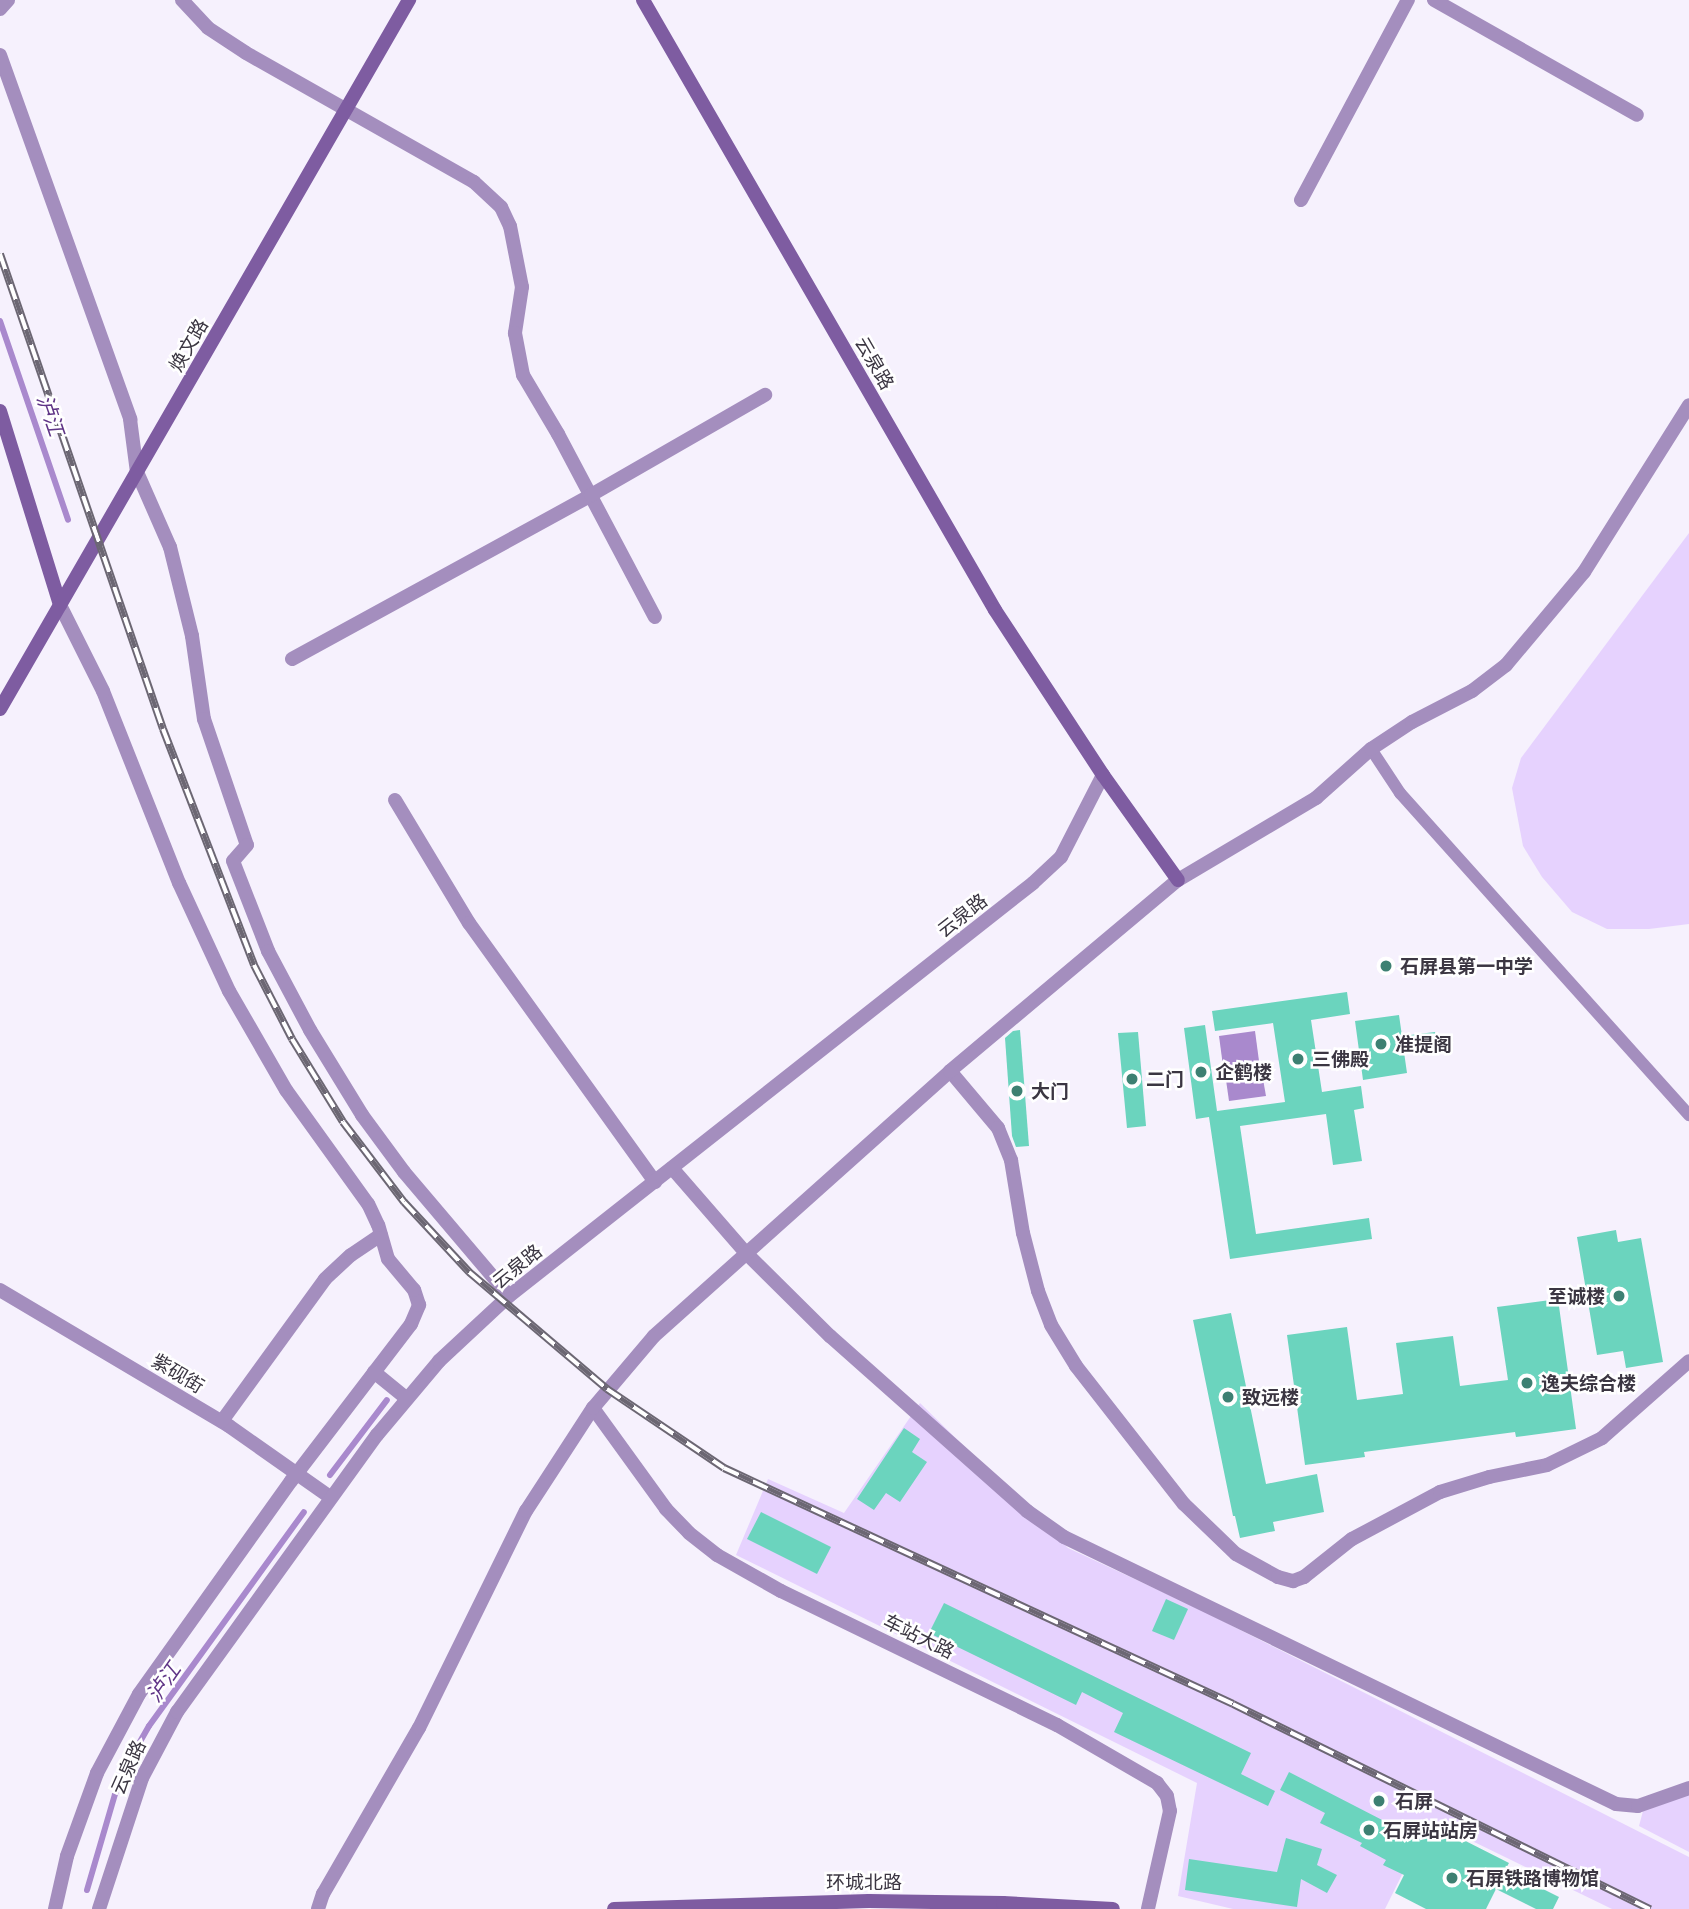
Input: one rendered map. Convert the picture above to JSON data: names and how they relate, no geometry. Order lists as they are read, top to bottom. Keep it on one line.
{"streets":{"street":["焕文路","云泉路","紫砚街","车站大路","环城北路"]},"crossings":[["云泉路","紫砚街"]],"water":["泸江"],"places":["石屏县第一中学","准提阁","三佛殿","企鹤楼","二门","大门","至诚楼","逸夫综合楼","致远楼","石屏","石屏站站房","石屏铁路博物馆"]}
